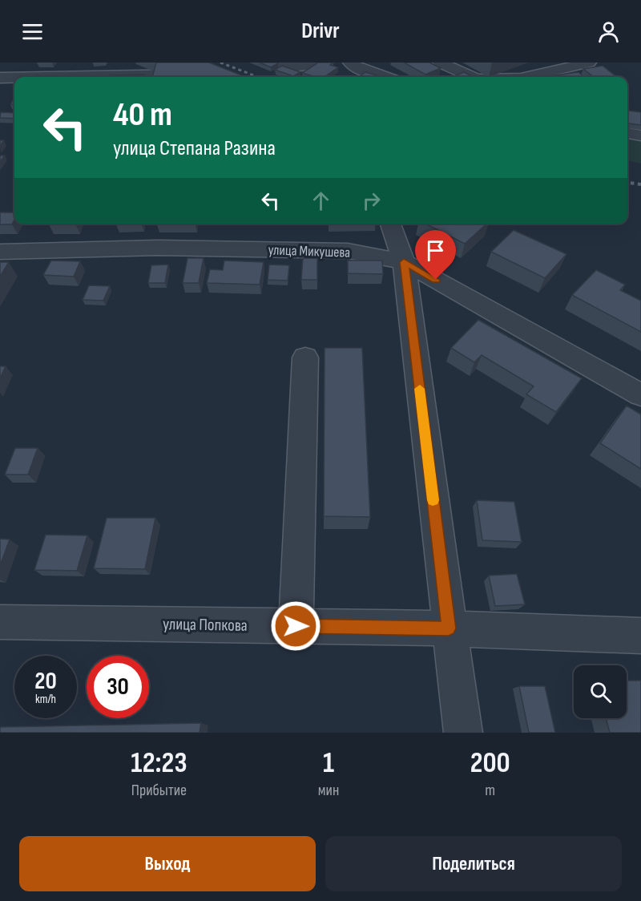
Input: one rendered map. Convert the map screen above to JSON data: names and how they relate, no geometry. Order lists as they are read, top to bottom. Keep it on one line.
{"streets":{"street":["улица Микушева","улица Попкова"]},"page":{"header":"Drivr","turn":["40 m","улица Степана Разина"],"speed":"20 km/h","limit":"30","eta":["12:23","Прибытие","1","мин","200","m"],"buttons":["Выход","Поделиться"]}}
